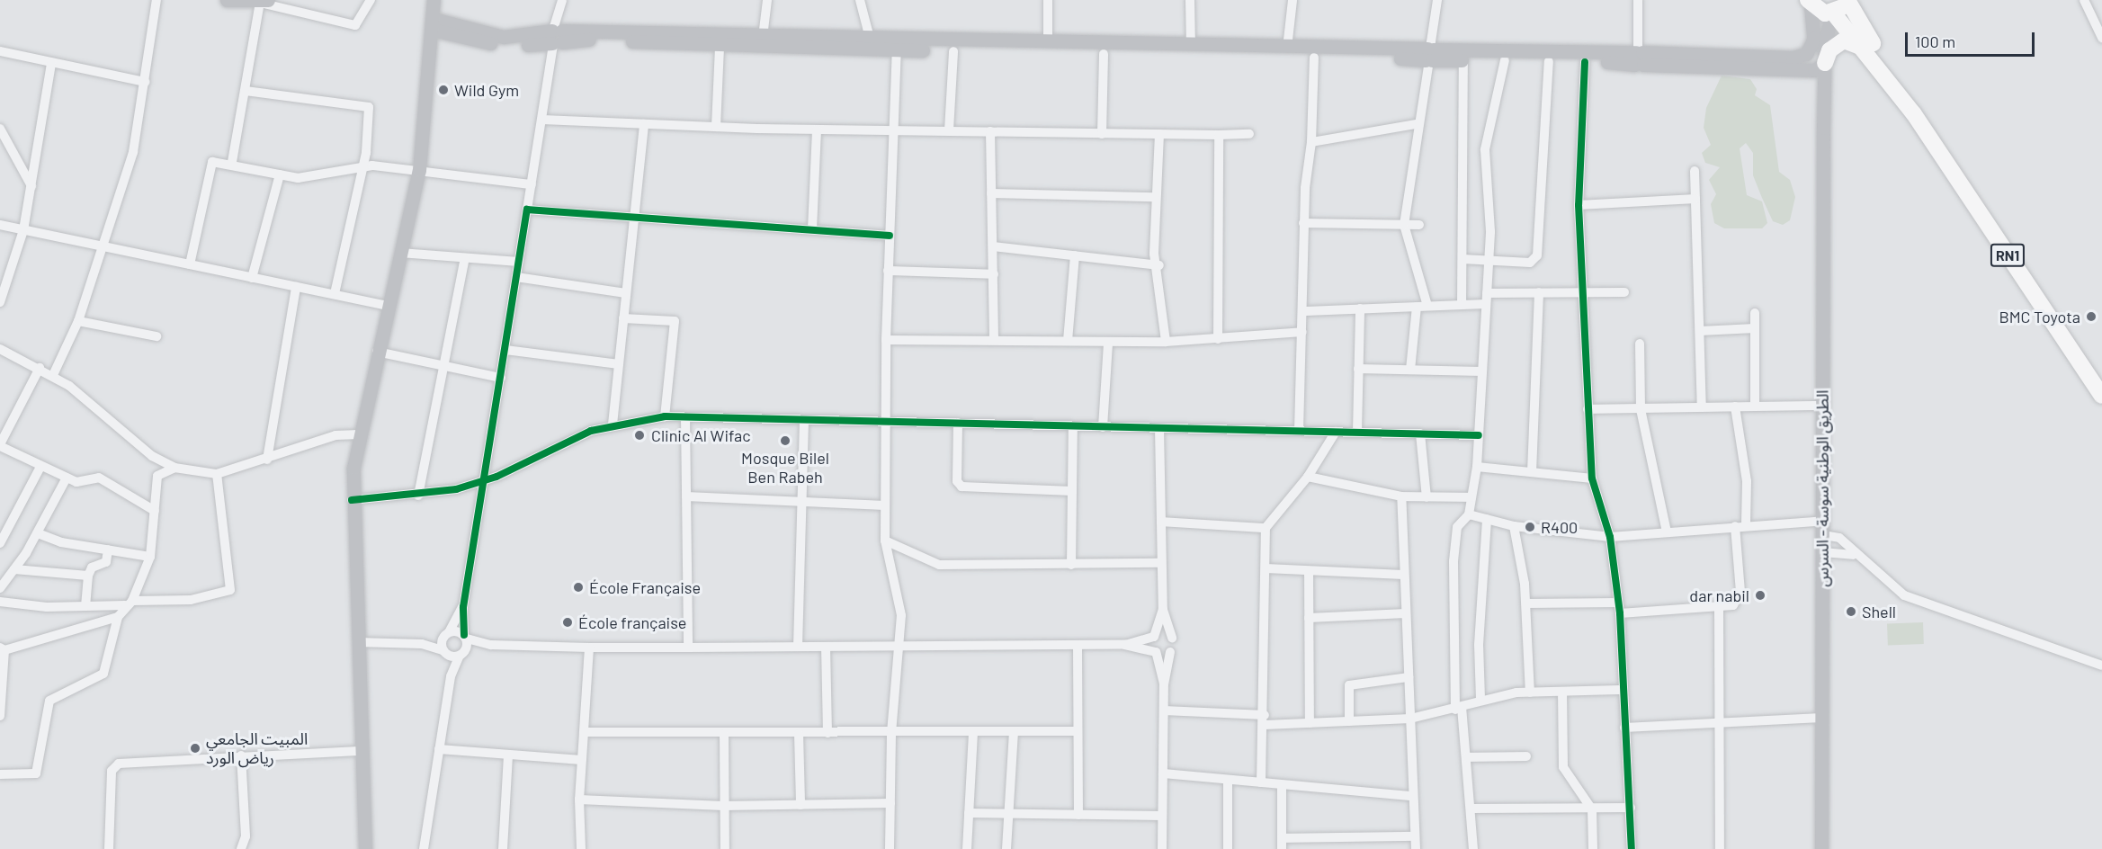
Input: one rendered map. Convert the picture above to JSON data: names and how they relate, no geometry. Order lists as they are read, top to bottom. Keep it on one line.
{"streets":{"main road":["RN1","الطريق الوطنية سوسة - السرس"]},"crossings":[["RN1","الطريق الوطنية سوسة - السرس"]],"places":["Wild Gym","BMC Toyota","Clinic Al Wifac","Mosque Bilel Ben Rabeh","R400","École Française","dar nabil","Shell","École française","المبيت الجامعي رياض الورد"],"scale_bar":"100 m"}
